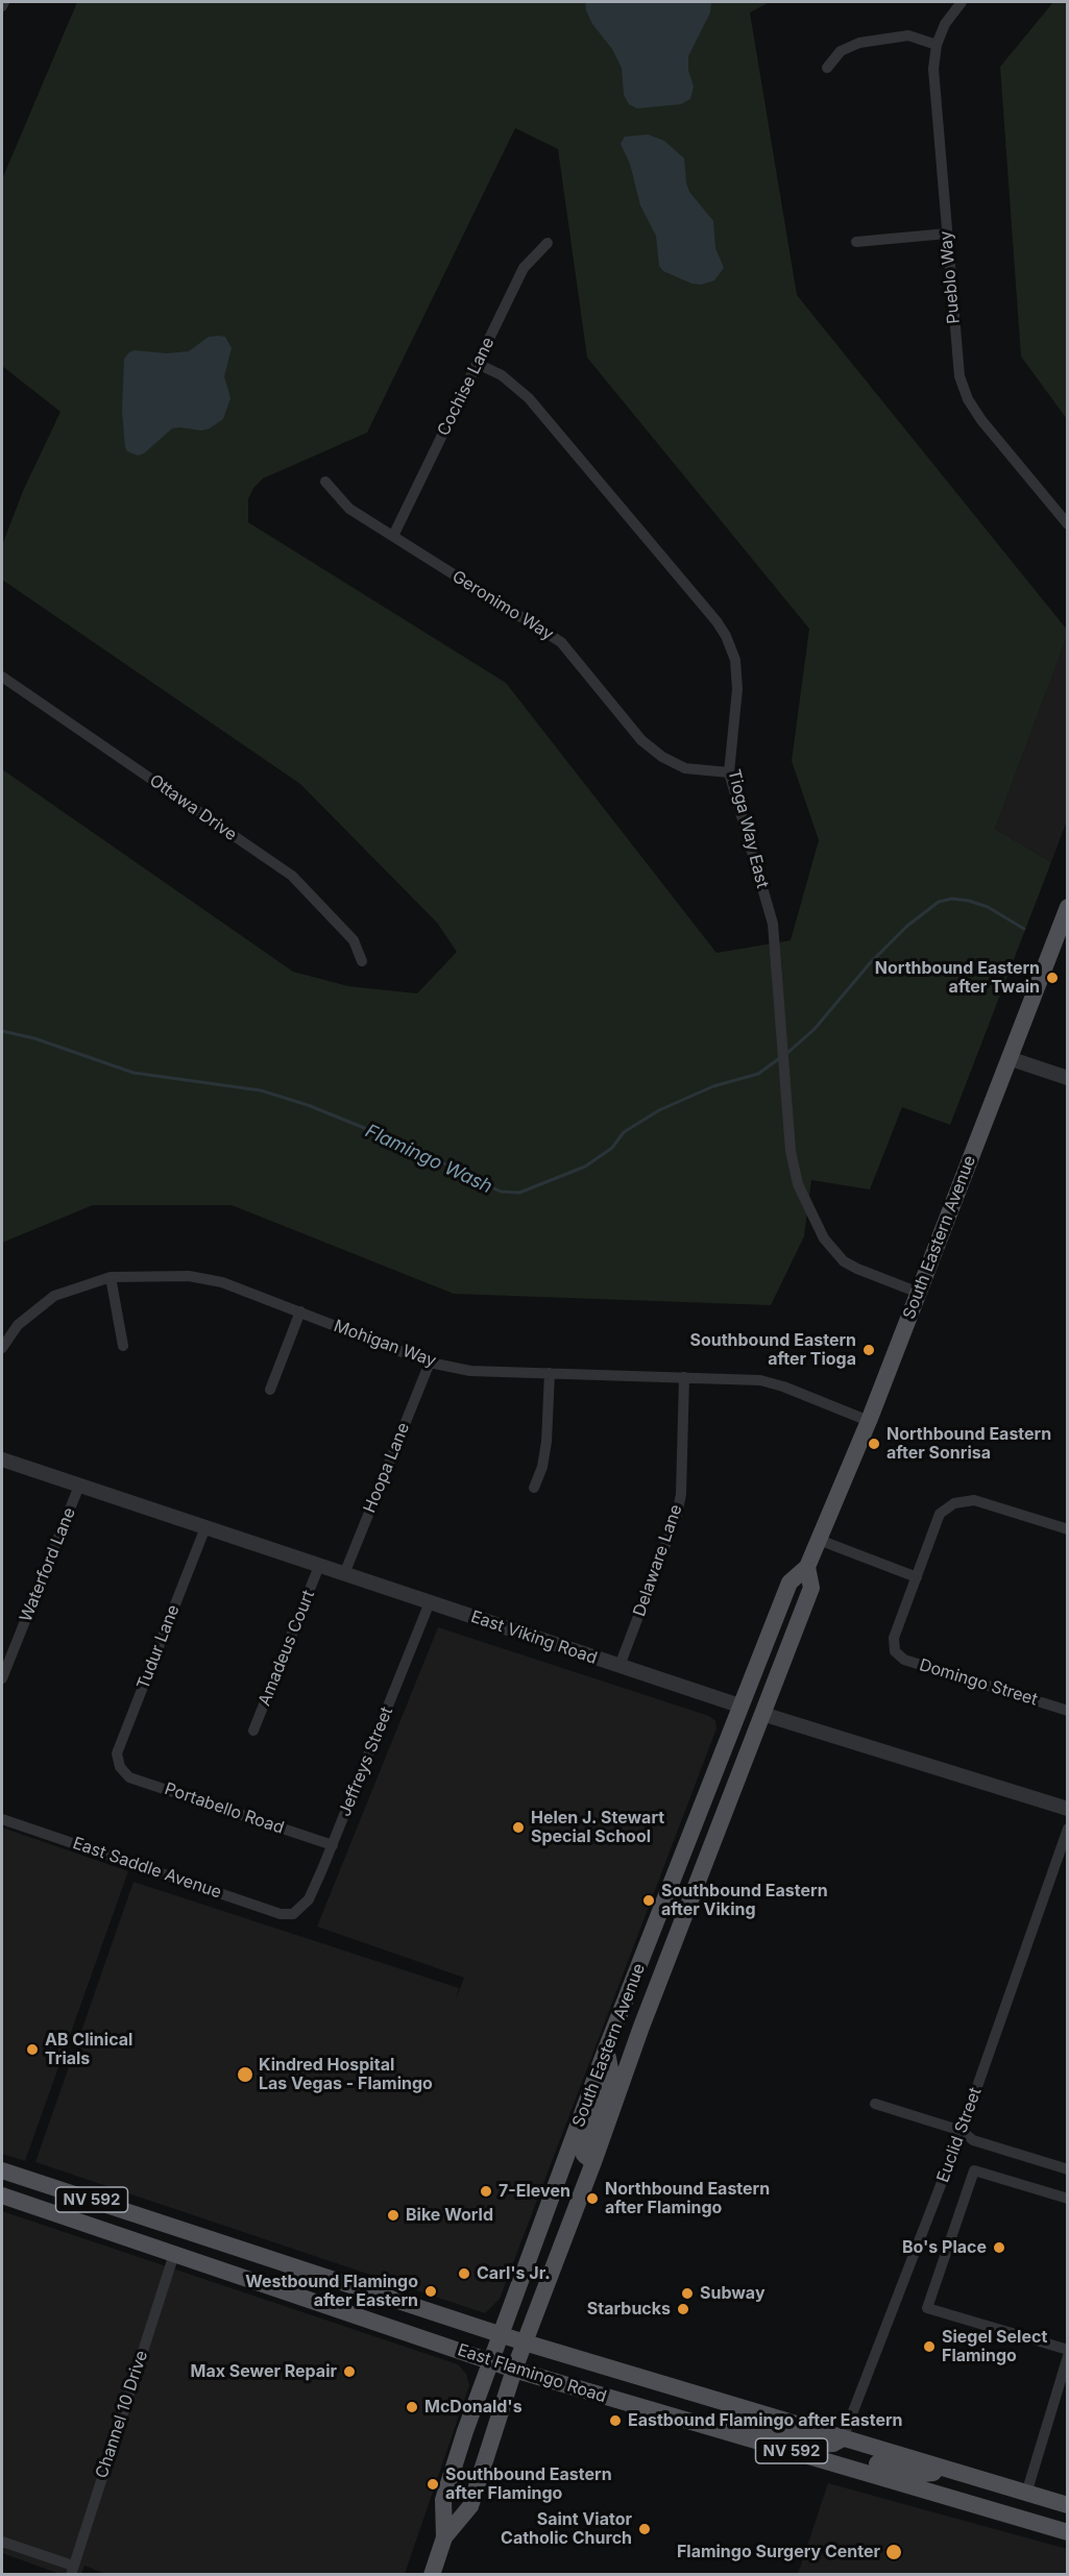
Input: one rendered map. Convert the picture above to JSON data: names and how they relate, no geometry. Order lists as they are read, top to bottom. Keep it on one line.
{"streets":{"main road":["South Eastern Avenue","NV 592","East Flamingo Road"],"street":["Pueblo Way","Cochise Lane","Geronimo Way","Ottawa Drive","Tioga Way East","Mohigan Way","Hoopa Lane","Delaware Lane","Waterford Lane","East Viking Road","Tudur Lane","Amadeus Court","Domingo Street","Jeffreys Street","Portabello Road","East Saddle Avenue","Euclid Street","Channel 10 Drive"]},"crossings":[["Cochise Lane","Geronimo Way"],["Cochise Lane","Tioga Way East"],["Geronimo Way","Tioga Way East"],["Tioga Way East","South Eastern Avenue"],["South Eastern Avenue","Mohigan Way"],["South Eastern Avenue","East Viking Road"],["South Eastern Avenue","East Flamingo Road"],["Mohigan Way","Hoopa Lane"],["Mohigan Way","Delaware Lane"],["Hoopa Lane","East Viking Road"],["Delaware Lane","East Viking Road"],["Waterford Lane","East Viking Road"],["East Viking Road","Tudur Lane"],["East Viking Road","Amadeus Court"],["East Viking Road","Jeffreys Street"],["Tudur Lane","Portabello Road"],["Jeffreys Street","Portabello Road"],["Jeffreys Street","East Saddle Avenue"],["Euclid Street","East Flamingo Road"],["East Flamingo Road","Channel 10 Drive"]],"water":["Flamingo Wash"],"places":["Northbound Eastern after Twain","Southbound Eastern after Tioga","Northbound Eastern after Sonrisa","Helen J. Stewart Special School","Southbound Eastern after Viking","AB Clinical Trials","Kindred Hospital Las Vegas - Flamingo","7-Eleven","Northbound Eastern after Flamingo","Bike World","Bo's Place","Carl's Jr.","Westbound Flamingo after Eastern","Subway","Starbucks","Siegel Select Flamingo","Max Sewer Repair","McDonald's","Eastbound Flamingo after Eastern","Southbound Eastern after Flamingo","Saint Viator Catholic Church","Flamingo Surgery Center"]}
